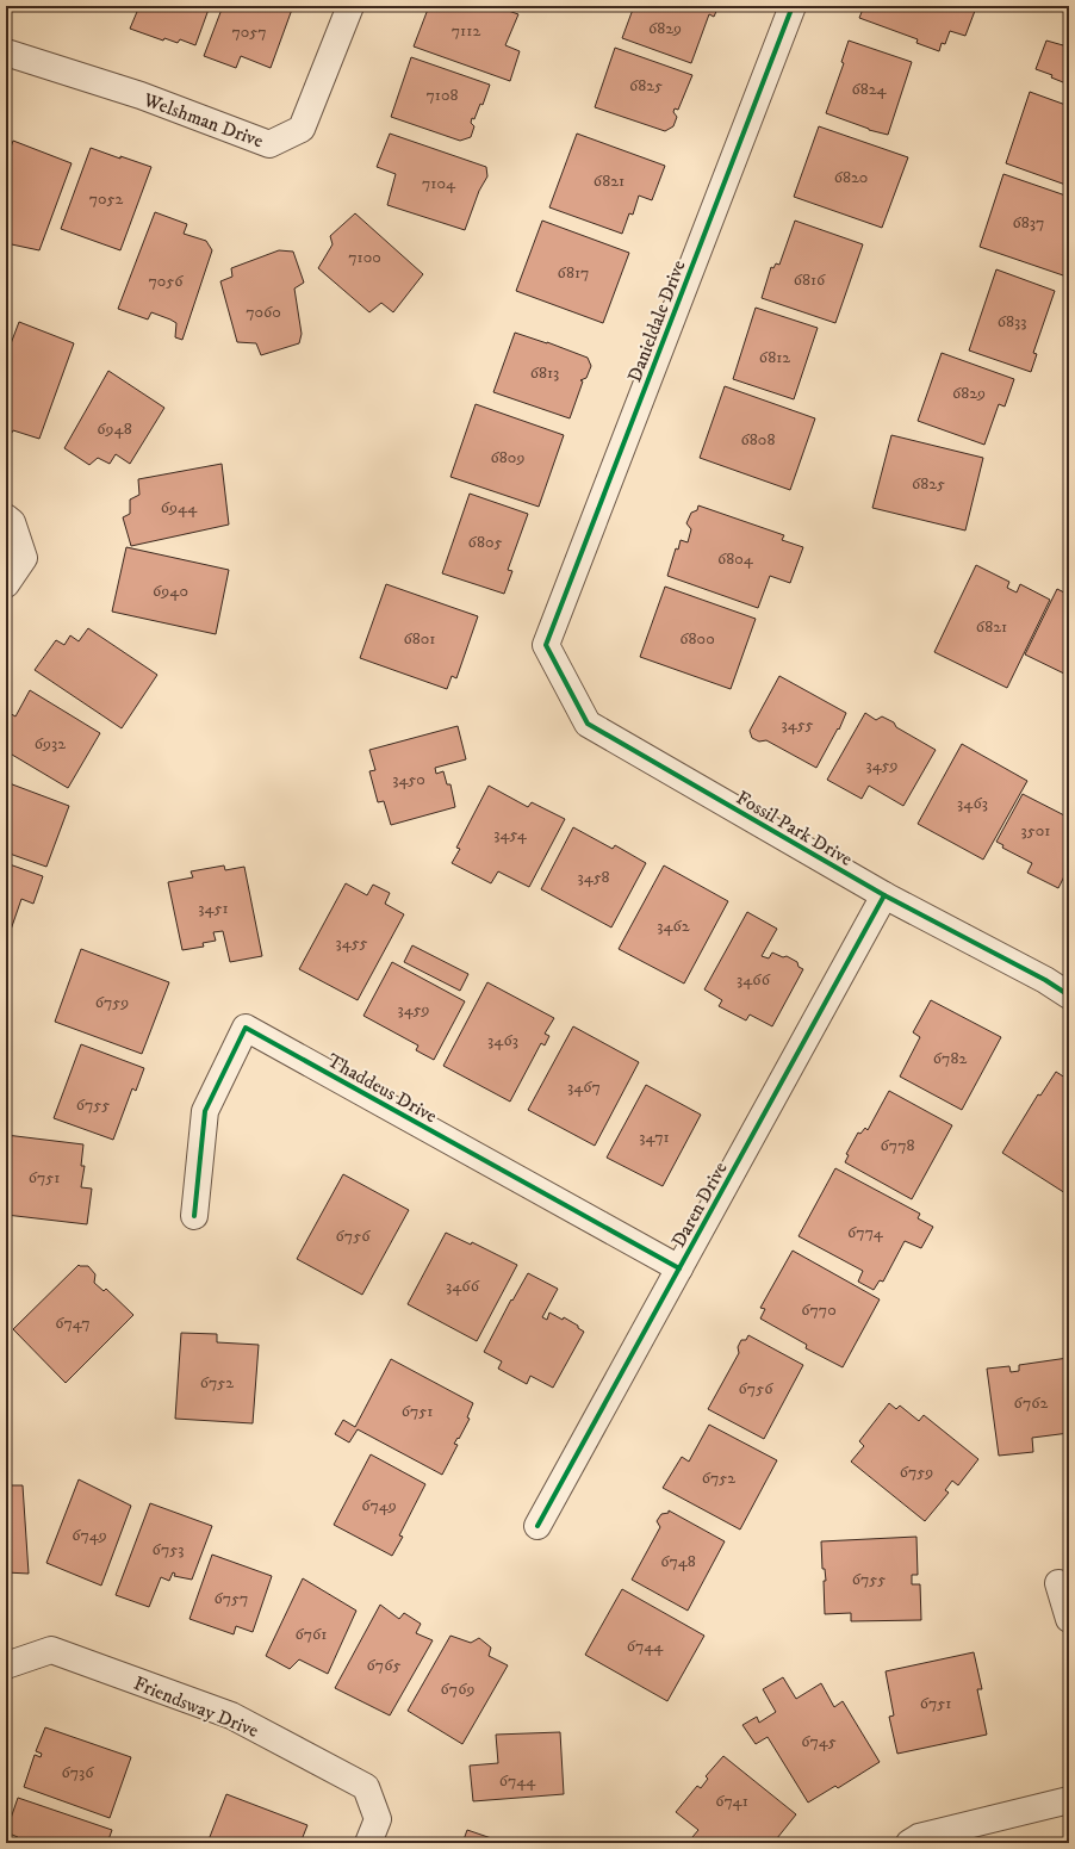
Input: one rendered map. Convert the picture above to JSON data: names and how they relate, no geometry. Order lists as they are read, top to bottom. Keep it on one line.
{"streets":{"street":["Welshman Drive","Danieldale Drive","Fossil Park Drive","Thaddeus Drive","Daren Drive","Friendsway Drive"]},"crossings":[["Danieldale Drive","Fossil Park Drive"],["Fossil Park Drive","Daren Drive"],["Thaddeus Drive","Daren Drive"]],"house_numbers":["6829","7112","7057","6825","6824","7108","6820","6821","7104","7052","6837","7100","6817","6816","7056","7060","6833","6812","6813","6829","6948","6808","6809","6825","6944","6805","6804","6940","6821","6801","6800","3455","6932","3459","3450","3463","3501","3454","3458","3451","3462","3455","3466","6759","3459","3463","6782","3467","6755","3471","6778","6751","6774","6756","3466","6770","6747","6752","6756","6762","6751","6759","6752","6749","6749","6753","6748","6755","6757","6761","6744","6765","6769","6751","6745","6736","6744","6741"]}
